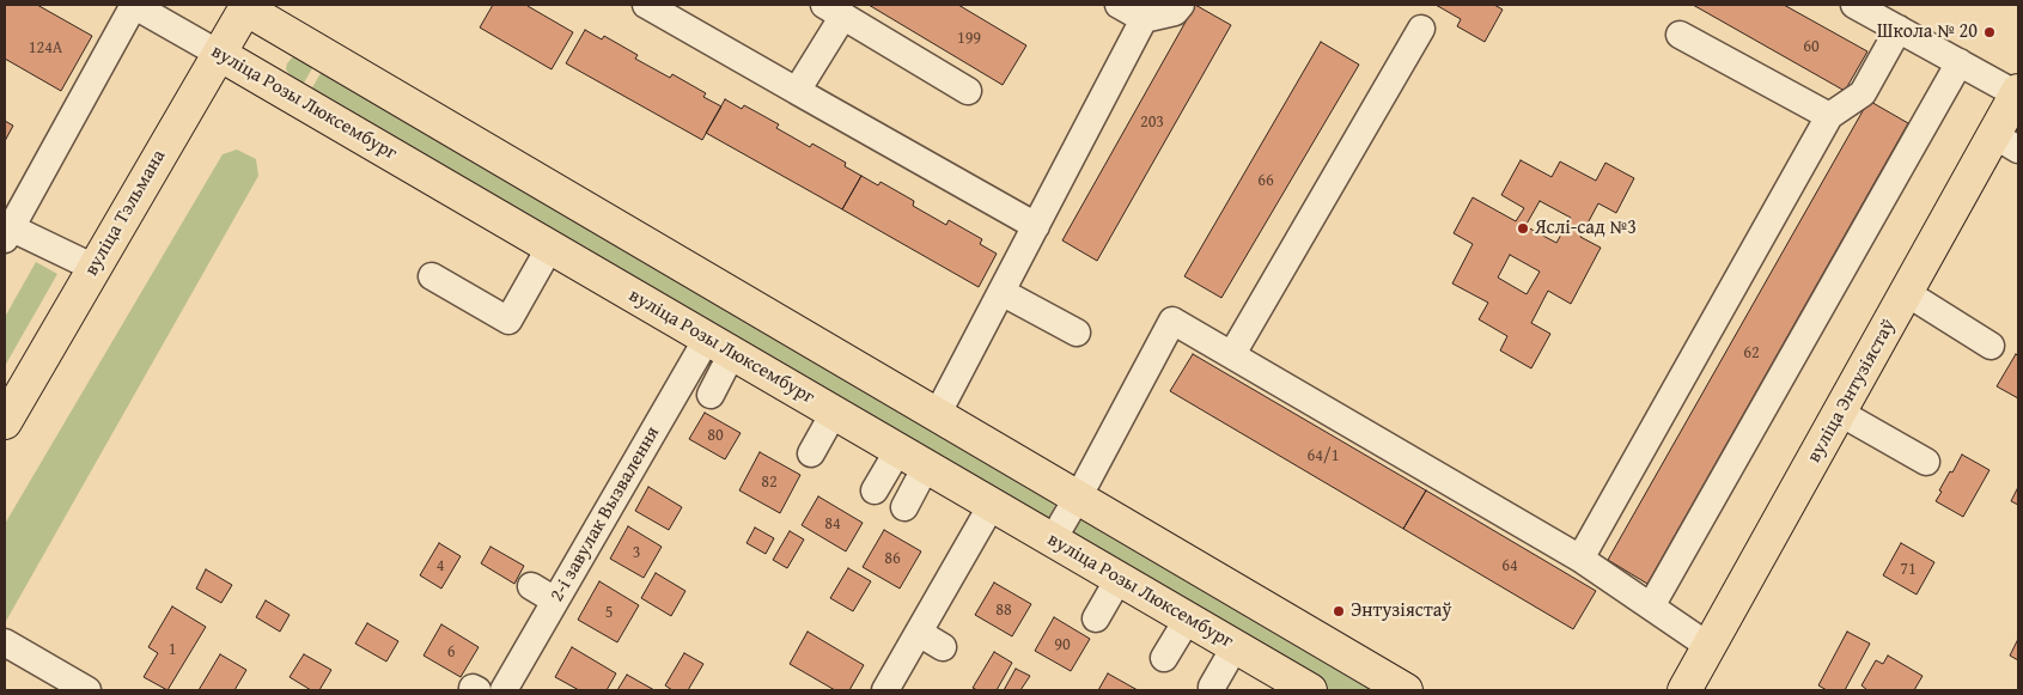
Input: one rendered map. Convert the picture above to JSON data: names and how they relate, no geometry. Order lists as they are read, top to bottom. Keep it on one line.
{"streets":{"main road":["вуліца Розы Люксембург","вуліца Тэльмана","вуліца Энтузіястаў"],"street":["2-і завулак Вызвалення"]},"crossings":[["вуліца Розы Люксембург","вуліца Тэльмана"],["вуліца Розы Люксембург","2-і завулак Вызвалення"]],"places":["Школа № 20","Яслі-сад №3","Энтузіястаў"],"house_numbers":["199","60","124А","203","66","62","80","64/1","82","84","3","86","4","64","71","88","5","90","1","6"]}
